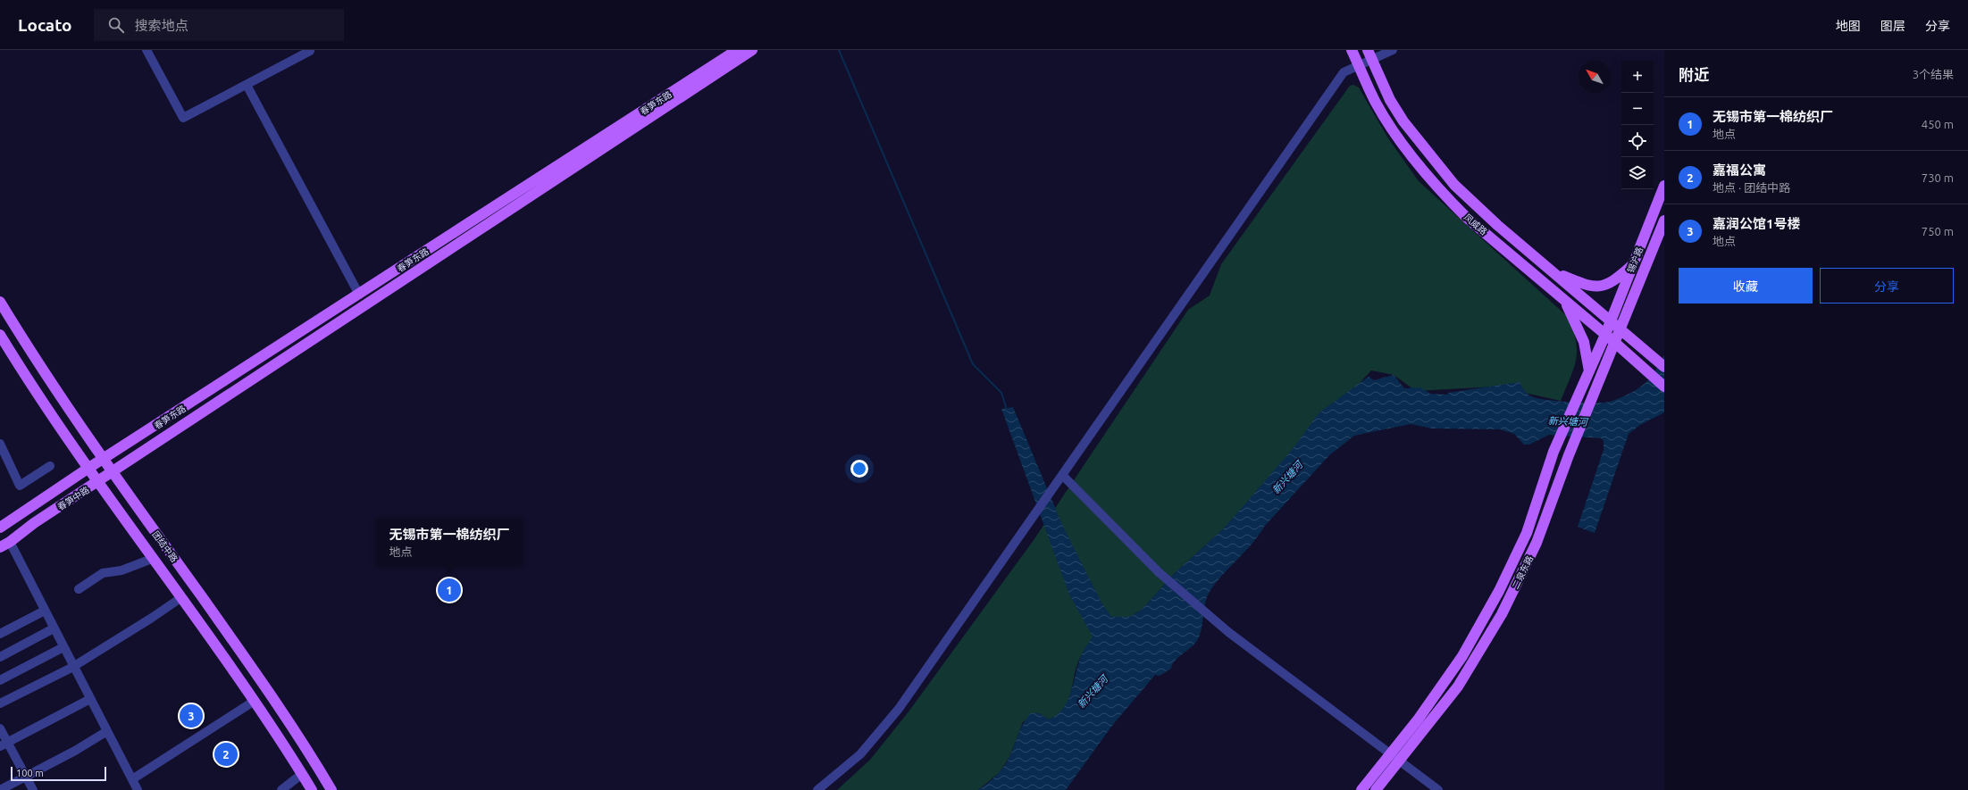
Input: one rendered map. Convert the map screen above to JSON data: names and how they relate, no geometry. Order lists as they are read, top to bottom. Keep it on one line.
{"streets":{"main road":["春笋东路","凤威路","锡沪路","春笋中路","团结中路","二泉东路"]},"crossings":[["春笋东路","春笋中路"],["春笋东路","团结中路"],["凤威路","锡沪路"],["凤威路","二泉东路"],["锡沪路","二泉东路"],["春笋中路","团结中路"]],"water":["新兴塘河"],"scale_bar":"100 m","north":"top left","page":{"header":"Locato","search":"搜索地点","nav":["地图","图层","分享"],"heading":["附近","3个结果"],"map_buttons":["+","−"],"list":[{"mark":"1","name":"无锡市第一棉纺织厂","note":"地点","value":"450 m"},{"mark":"2","name":"嘉福公寓","note":"地点 · 团结中路","value":"730 m"},{"mark":"3","name":"嘉润公馆1号楼","note":"地点","value":"750 m"}],"buttons":["收藏","分享"],"popup":["无锡市第一棉纺织厂","地点"],"pins":["1","3","2"],"scale":"100 m"}}
